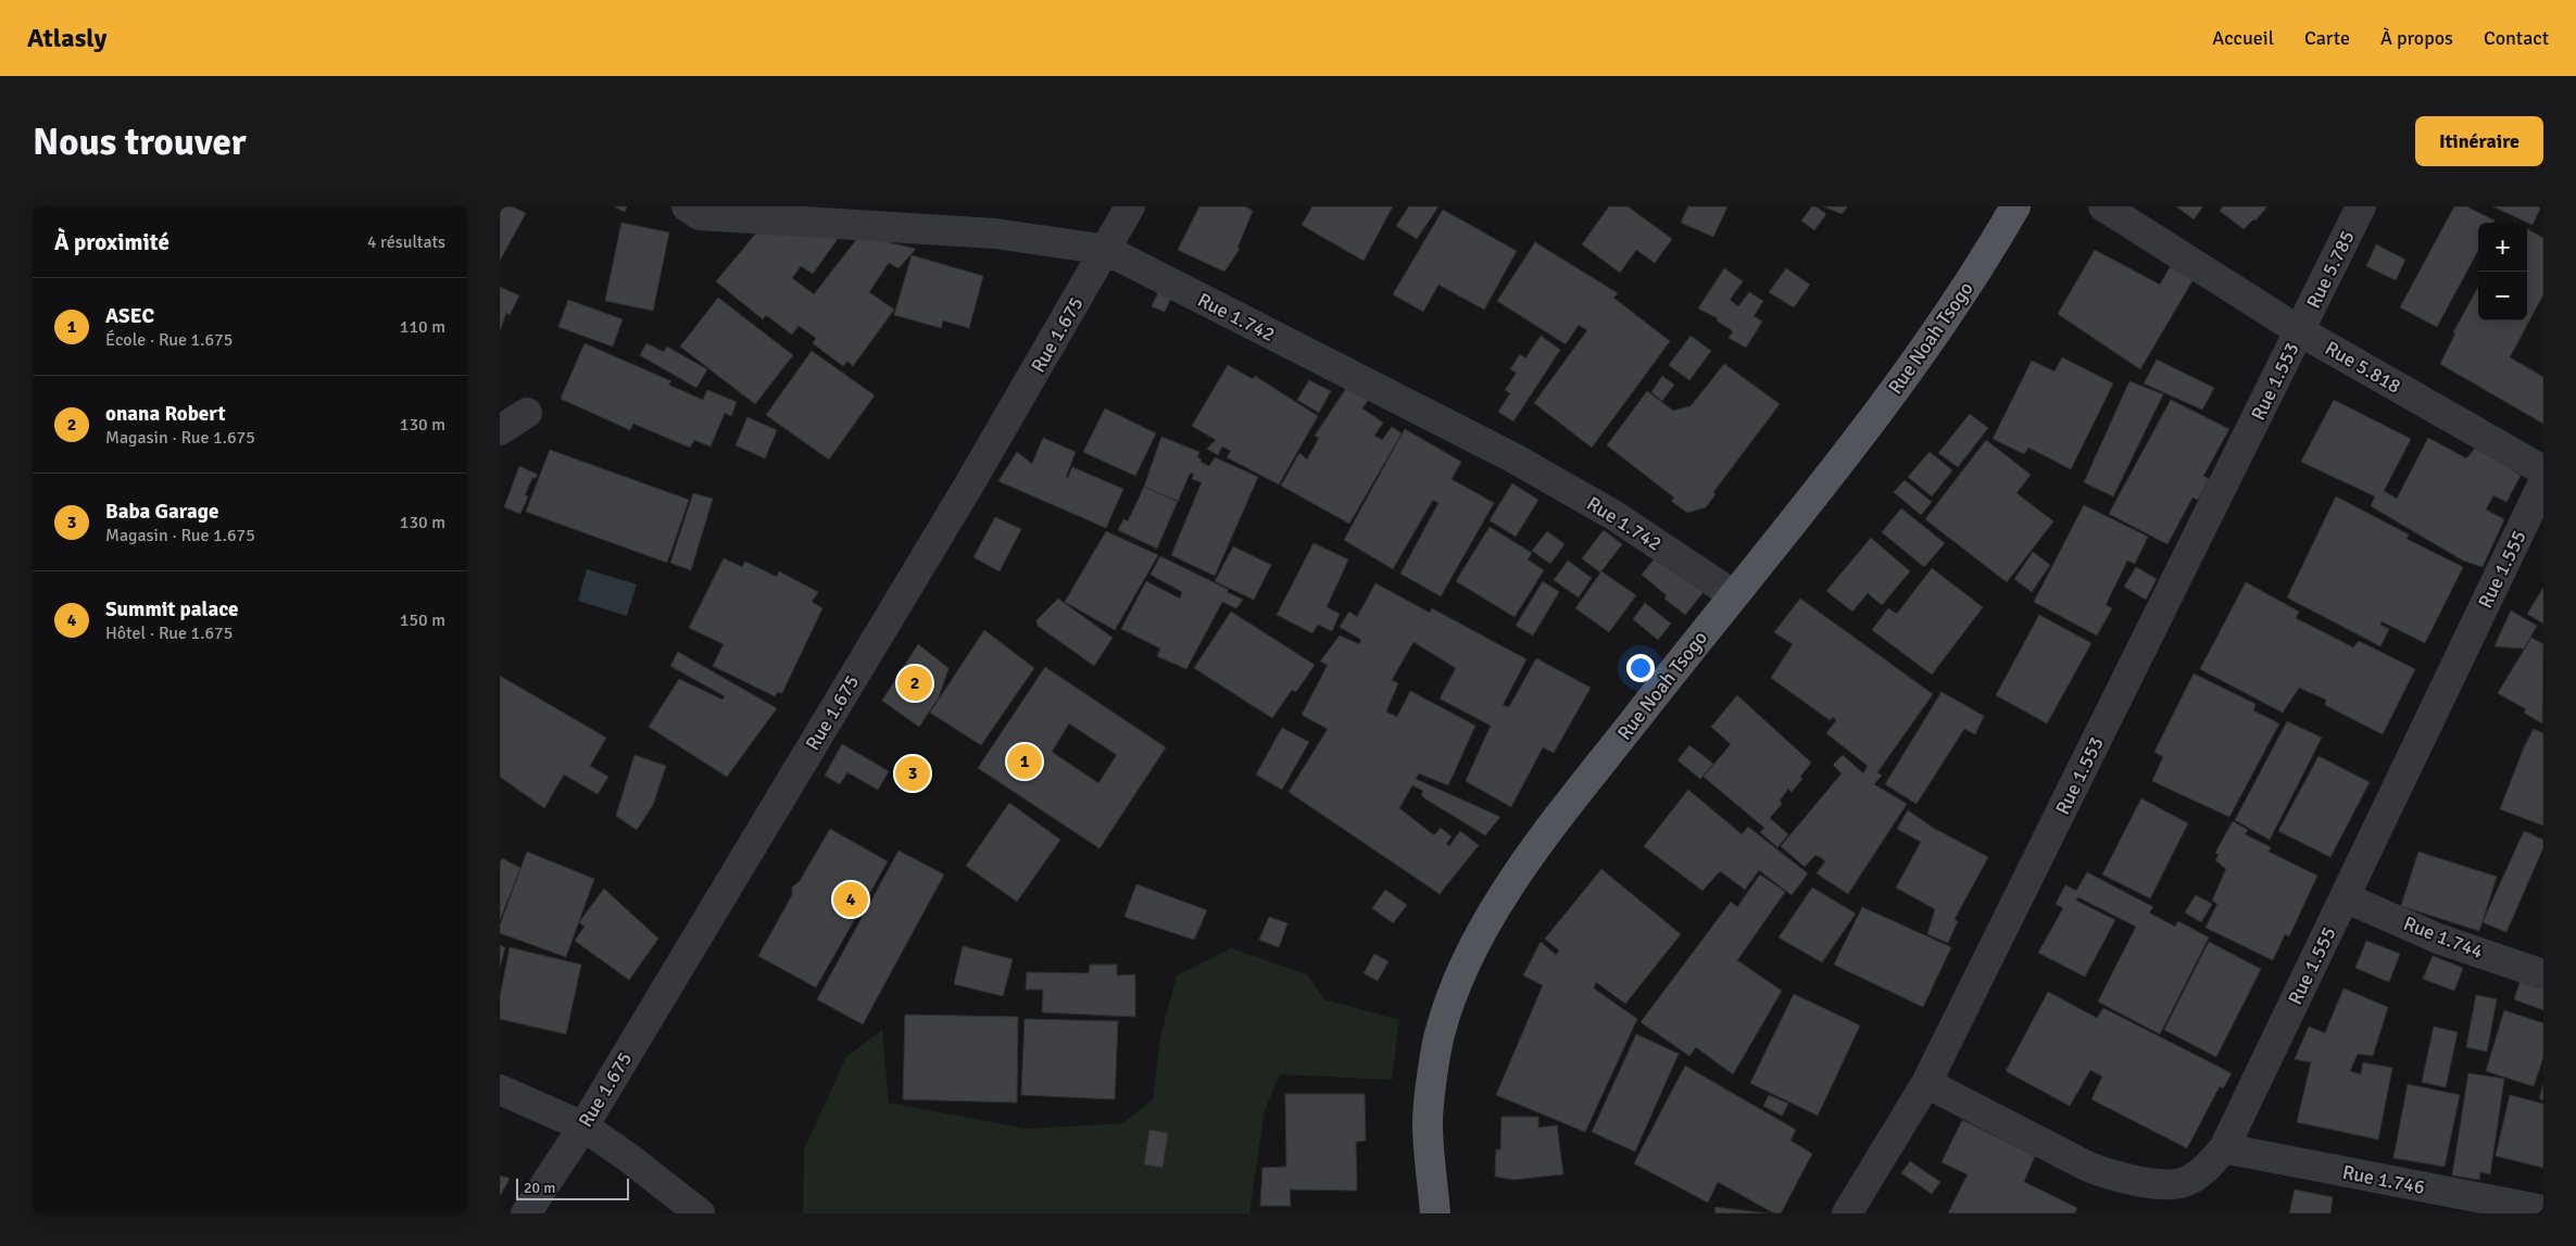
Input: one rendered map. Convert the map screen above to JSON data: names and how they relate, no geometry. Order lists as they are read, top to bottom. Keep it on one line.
{"streets":{"main road":["Rue Noah Tsogo"],"street":["Rue 5.785","Rue 1.742","Rue 1.675","Rue 5.818","Rue 1.553","Rue 1.555","Rue 1.744","Rue 1.746"]},"crossings":[["Rue 5.785","Rue 5.818"],["Rue 5.785","Rue 1.553"],["Rue 1.742","Rue 1.675"],["Rue 1.742","Rue Noah Tsogo"],["Rue 5.818","Rue 1.553"],["Rue 1.553","Rue 1.555"],["Rue 1.555","Rue 1.744"],["Rue 1.555","Rue 1.746"]],"scale_bar":"20 m","page":{"header":"Atlasly","nav":["Accueil","Carte","À propos","Contact"],"buttons":"Itinéraire","title":"Nous trouver","heading":["À proximité","4 résultats"],"map_buttons":["+","−"],"list":[{"mark":"1","name":"ASEC","note":"École · Rue 1.675","value":"110 m"},{"mark":"2","name":"onana Robert","note":"Magasin · Rue 1.675","value":"130 m"},{"mark":"3","name":"Baba Garage","note":"Magasin · Rue 1.675","value":"130 m"},{"mark":"4","name":"Summit palace","note":"Hôtel · Rue 1.675","value":"150 m"}],"pins":["2","1","3","4"],"scale":"20 m"}}
